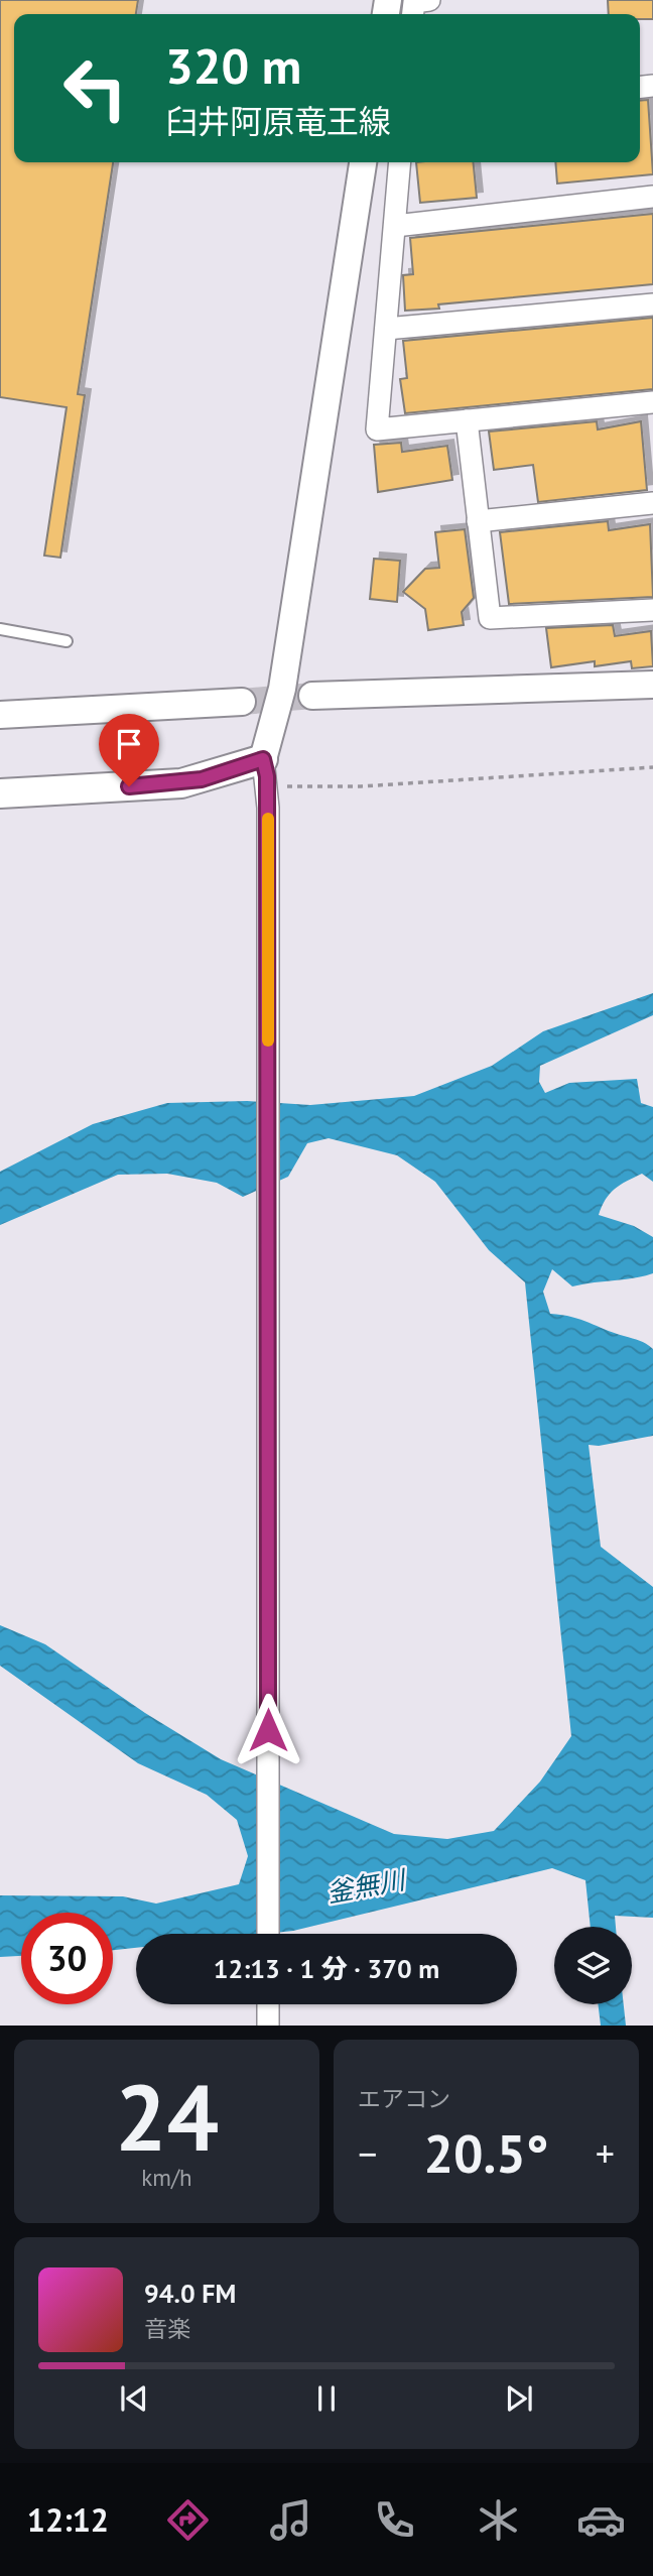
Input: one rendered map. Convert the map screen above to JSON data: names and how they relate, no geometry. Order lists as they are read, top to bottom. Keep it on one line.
{"water":["釜無川"],"page":{"turn":["320 m","臼井阿原竜王線"],"limit":"30","trip":"12:13 · 1 分 · 370 m","tile":[["24","km/h"],"エアコン"],"heat":["−","20.5°","+"],"song":["94.0 FM","音楽"],"tabs":"12:12"}}
